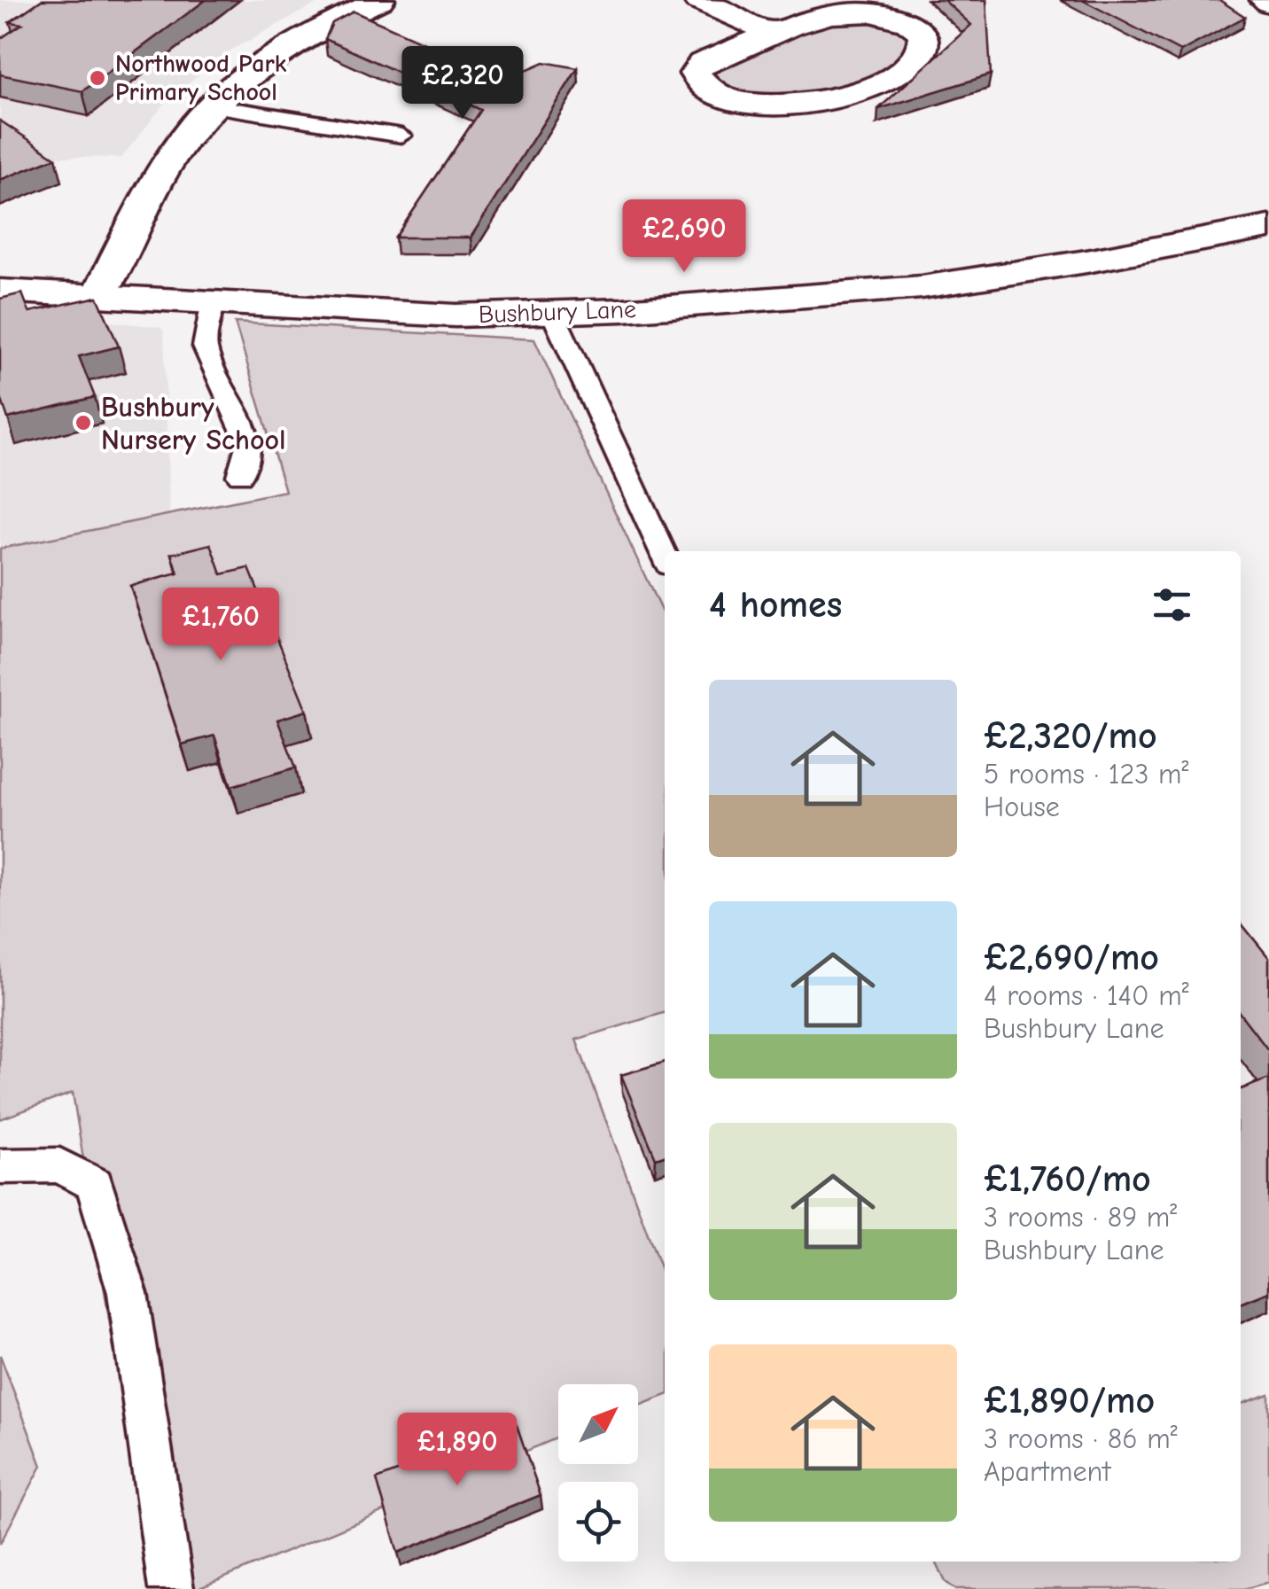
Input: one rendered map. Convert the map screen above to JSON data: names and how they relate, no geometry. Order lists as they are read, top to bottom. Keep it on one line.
{"streets":{"street":["Bushbury Lane"]},"places":["Northwood Park Primary School","Bushbury Nursery School"],"north":"top right","page":{"price":["£2,320","£2,690","£1,760","£1,890"],"heading":"4 homes","list":[{"name":"£2,320/mo","note":"5 rooms · 123 m² · House"},{"name":"£2,690/mo","note":"4 rooms · 140 m² · Bushbury Lane"},{"name":"£1,760/mo","note":"3 rooms · 89 m² · Bushbury Lane"},{"name":"£1,890/mo","note":"3 rooms · 86 m² · Apartment"}]}}
